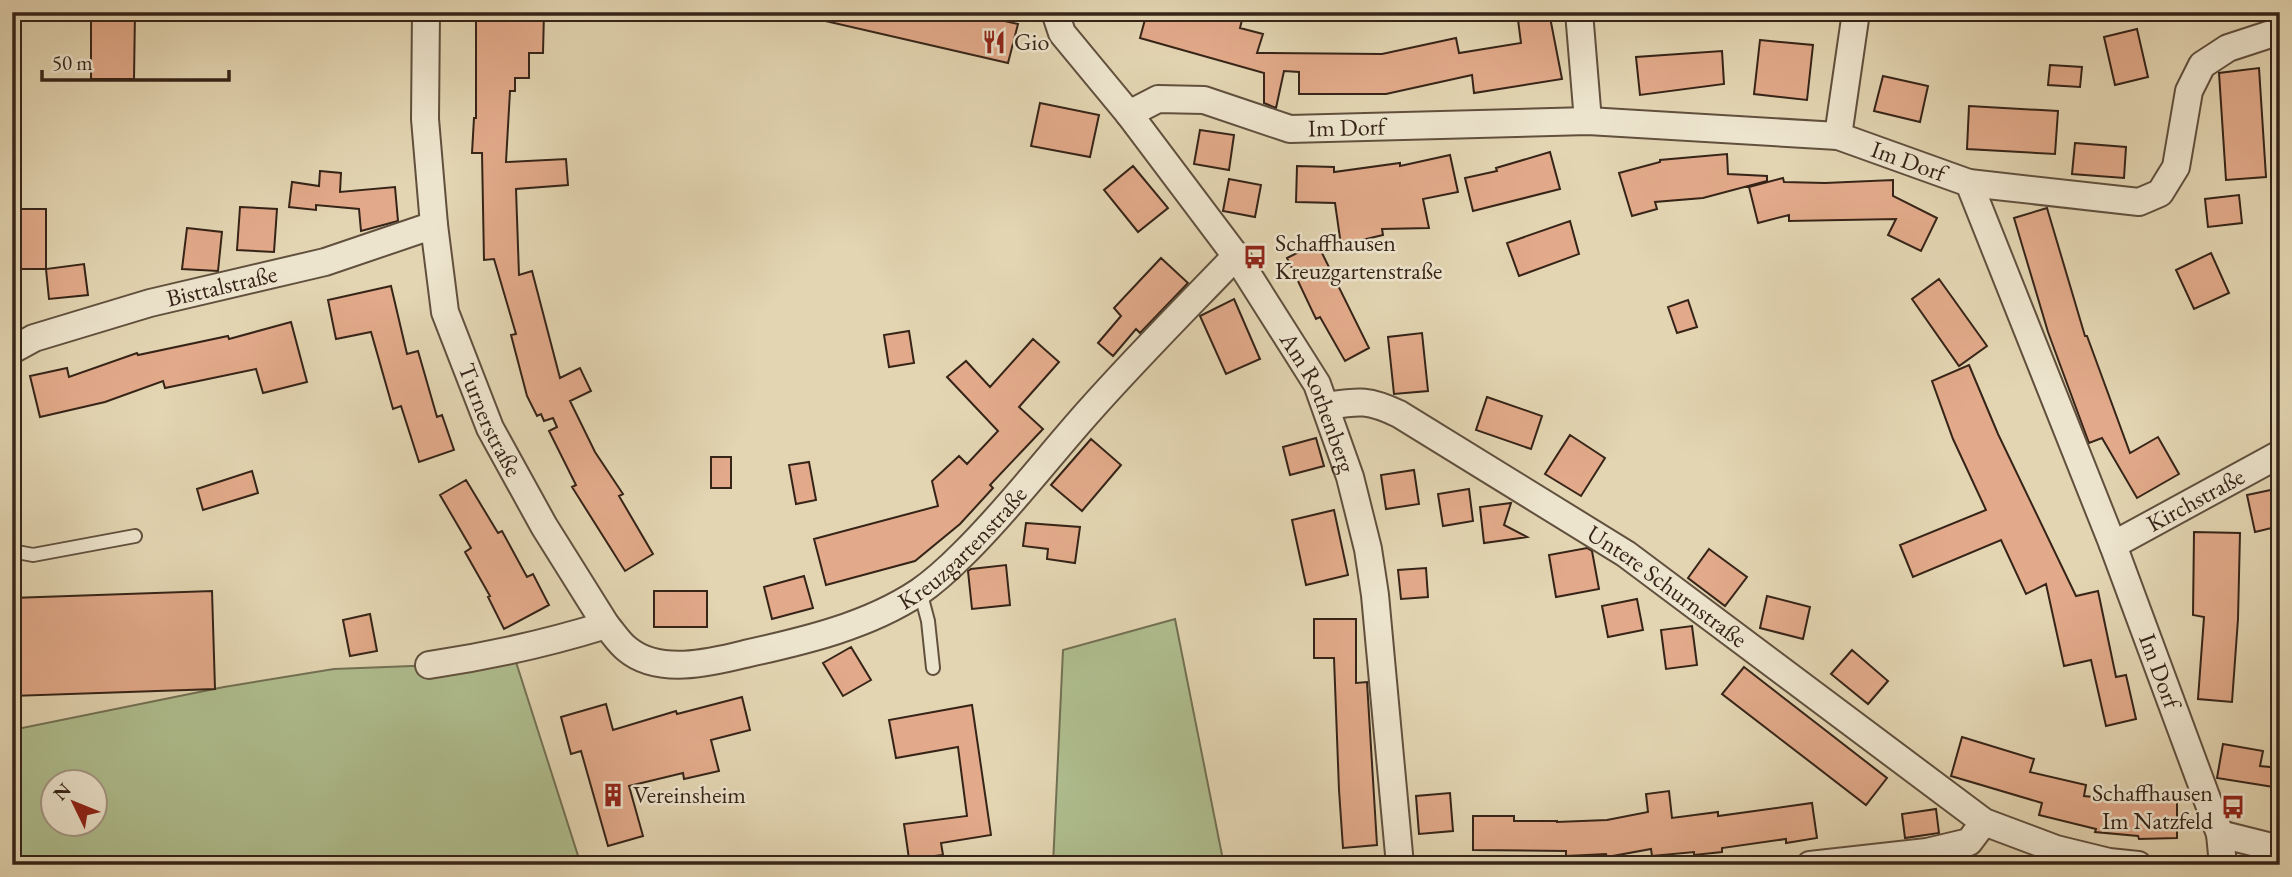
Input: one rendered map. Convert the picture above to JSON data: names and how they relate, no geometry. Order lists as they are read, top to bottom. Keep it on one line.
{"streets":{"street":["Im Dorf","Bisttalstraße","Am Rothenberg","Turnerstraße","Kirchstraße","Kreuzgartenstraße","Untere Schurnstraße"]},"crossings":[["Im Dorf","Am Rothenberg"],["Im Dorf","Kirchstraße"],["Bisttalstraße","Turnerstraße"],["Am Rothenberg","Kreuzgartenstraße"],["Am Rothenberg","Untere Schurnstraße"],["Turnerstraße","Kreuzgartenstraße"]],"places":{"restaurant":["Gio"],"bus stop":["Schaffhausen Kreuzgartenstraße","Schaffhausen Im Natzfeld"],"building":["Vereinsheim"]},"scale_bar":"50 m","north":"top left"}
